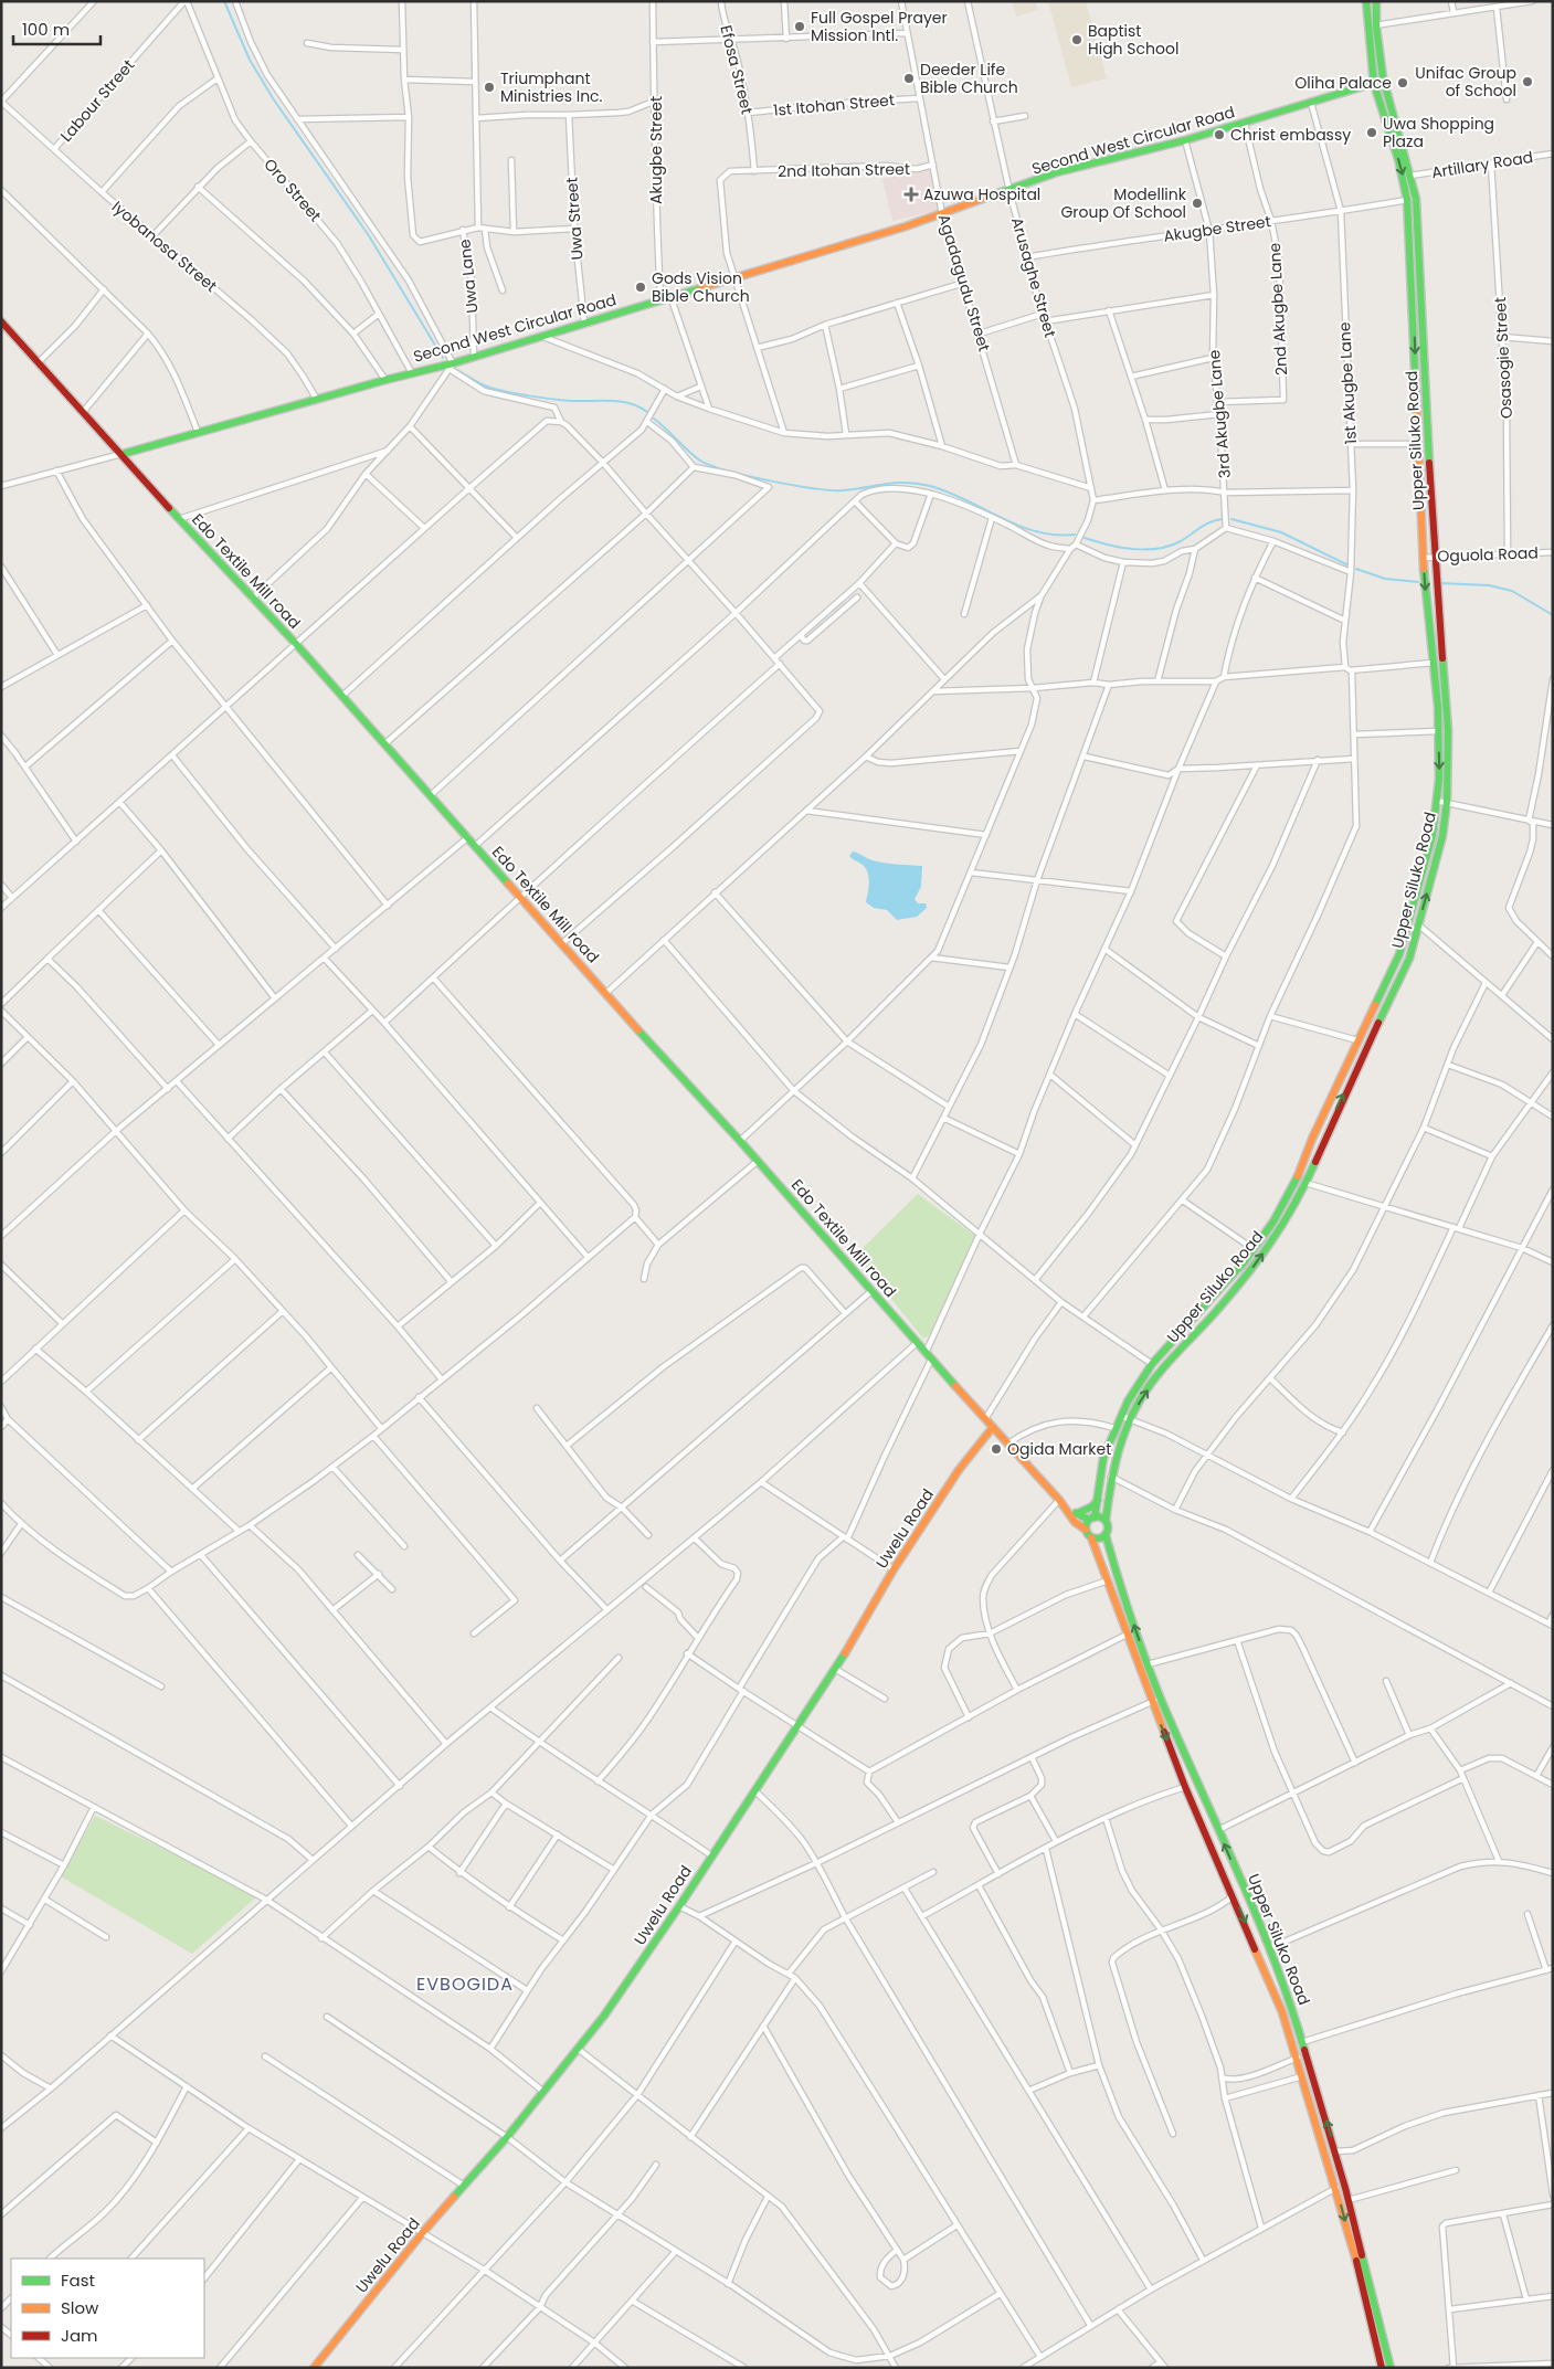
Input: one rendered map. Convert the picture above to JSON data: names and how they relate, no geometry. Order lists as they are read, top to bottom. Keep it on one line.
{"streets":{"main road":["Second West Circular Road","Upper Siluko Road","Edo Textile Mill road","Uwelu Road"],"street":["Efosa Street","Labour Street","1st Itohan Street","Akugbe Street","Artillary Road","2nd Itohan Street","Oro Street","Uwa Street","Iyobanosa Street","Uwa Lane","Arusaghe Street","Agadagudu Street","2nd Akugbe Lane","Osasogie Street","1st Akugbe Lane","3rd Akugbe Lane","Oguola Road"]},"crossings":[["Efosa Street","1st Itohan Street"],["Efosa Street","2nd Itohan Street"],["Labour Street","Oro Street"],["Labour Street","Iyobanosa Street"],["1st Itohan Street","Agadagudu Street"],["Second West Circular Road","Akugbe Street"],["Second West Circular Road","2nd Itohan Street"],["Second West Circular Road","Oro Street"],["Second West Circular Road","Uwa Street"],["Second West Circular Road","Iyobanosa Street"],["Second West Circular Road","Uwa Lane"],["Second West Circular Road","Arusaghe Street"],["Second West Circular Road","Agadagudu Street"],["Second West Circular Road","2nd Akugbe Lane"],["Second West Circular Road","1st Akugbe Lane"],["Second West Circular Road","3rd Akugbe Lane"],["Second West Circular Road","Upper Siluko Road"],["Second West Circular Road","Edo Textile Mill road"],["Akugbe Street","Arusaghe Street"],["Akugbe Street","2nd Akugbe Lane"],["Akugbe Street","1st Akugbe Lane"],["Akugbe Street","3rd Akugbe Lane"],["Akugbe Street","Upper Siluko Road"],["Artillary Road","Osasogie Street"],["Artillary Road","Upper Siluko Road"],["2nd Itohan Street","Agadagudu Street"],["2nd Akugbe Lane","3rd Akugbe Lane"],["Osasogie Street","Oguola Road"],["Upper Siluko Road","Oguola Road"],["Upper Siluko Road","Edo Textile Mill road"],["Edo Textile Mill road","Uwelu Road"]],"districts":["EVBOGIDA"],"places":{"other":["Full Gospel Prayer Mission Intl.","Baptist High School","Deeder Life Bible Church","Unifac Group of School","Oliha Palace","Triumphant Ministries Inc.","Uwa Shopping Plaza","Christ embassy","Modellink Group Of School","Gods Vision Bible Church","Ogida Market"],"health":["Azuwa Hospital"]},"legend":["Fast","Slow","Jam"],"scale_bar":"100 m"}
